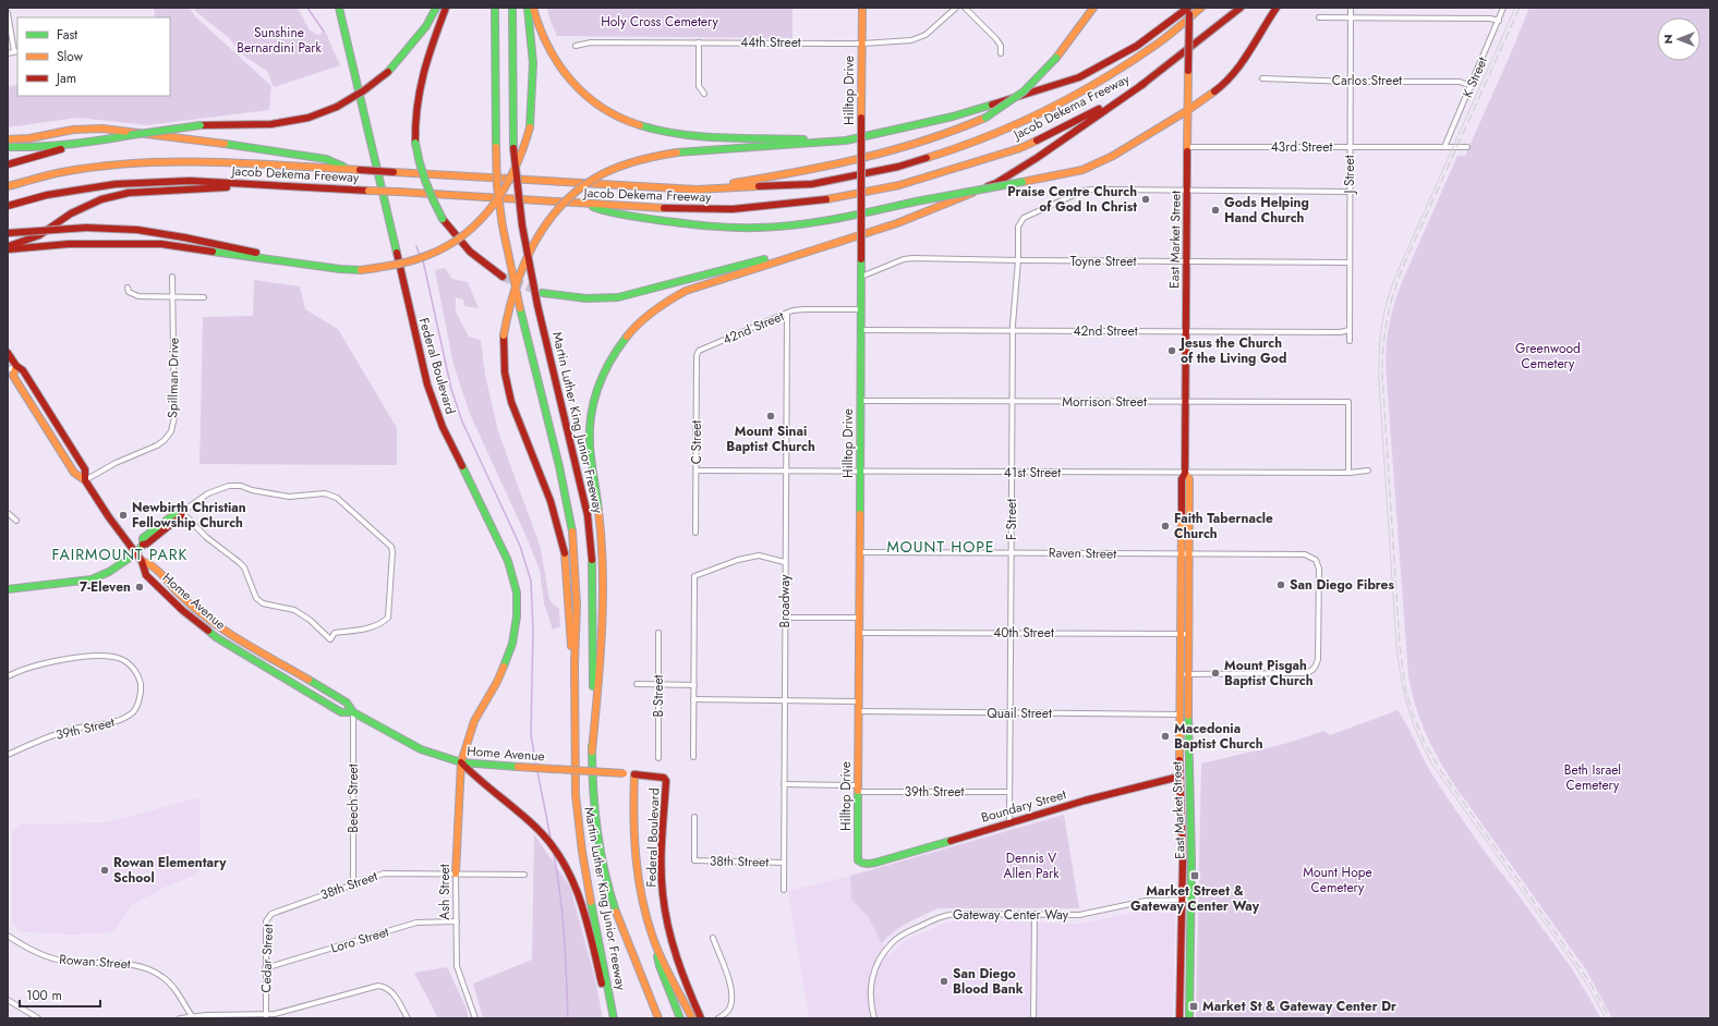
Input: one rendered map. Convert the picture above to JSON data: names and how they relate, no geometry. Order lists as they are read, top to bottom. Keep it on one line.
{"streets":{"main road":["Hilltop Drive","Jacob Dekema Freeway","East Market Street","Federal Boulevard","Martin Luther King Junior Freeway","Home Avenue","Boundary Street","Ash Street"],"street":["44th Street","K Street","Carlos Street","43rd Street","J Street","Toyne Street","42nd Street","Spillman Drive","Morrison Street","C Street","41st Street","F Street","Raven Street","Broadway","40th Street","B Street","Quail Street","39th Street","Beech Street","38th Street","Gateway Center Way","Loro Street","Cedar Street","Rowan Street"]},"crossings":[["44th Street","Hilltop Drive"],["K Street","Carlos Street"],["K Street","43rd Street"],["Carlos Street","J Street"],["Hilltop Drive","Toyne Street"],["Hilltop Drive","42nd Street"],["Hilltop Drive","Morrison Street"],["Hilltop Drive","41st Street"],["Hilltop Drive","Raven Street"],["Hilltop Drive","40th Street"],["Hilltop Drive","Quail Street"],["Hilltop Drive","39th Street"],["Hilltop Drive","Boundary Street"],["43rd Street","J Street"],["43rd Street","East Market Street"],["J Street","Toyne Street"],["J Street","42nd Street"],["East Market Street","Toyne Street"],["East Market Street","42nd Street"],["East Market Street","Morrison Street"],["East Market Street","41st Street"],["East Market Street","F Street"],["East Market Street","Raven Street"],["East Market Street","40th Street"],["East Market Street","Quail Street"],["East Market Street","Boundary Street"],["East Market Street","Gateway Center Way"],["Toyne Street","F Street"],["42nd Street","C Street"],["42nd Street","F Street"],["42nd Street","Broadway"],["Federal Boulevard","Home Avenue"],["Federal Boulevard","Ash Street"],["Spillman Drive","Home Avenue"],["Morrison Street","41st Street"],["Morrison Street","F Street"],["C Street","41st Street"],["41st Street","F Street"],["41st Street","Broadway"],["F Street","Raven Street"],["F Street","40th Street"],["F Street","Quail Street"],["F Street","39th Street"],["F Street","Boundary Street"],["Home Avenue","Beech Street"],["Home Avenue","Ash Street"],["Broadway","39th Street"],["Broadway","38th Street"],["Beech Street","38th Street"],["38th Street","Ash Street"],["38th Street","Cedar Street"],["Ash Street","Loro Street"],["Loro Street","Cedar Street"]],"districts":["MOUNT HOPE","FAIRMOUNT PARK"],"parks":["Holy Cross Cemetery","Sunshine Bernardini Park","Greenwood Cemetery","Beth Israel Cemetery","Dennis V Allen Park","Mount Hope Cemetery"],"places":{"other":["Praise Centre Church of God In Christ","Gods Helping Hand Church","Jesus the Church of the Living God","Mount Sinai Baptist Church","Newbirth Christian Fellowship Church","Faith Tabernacle Church","San Diego Fibres","7-Eleven","Mount Pisgah Baptist Church","Macedonia Baptist Church","Rowan Elementary School","San Diego Blood Bank"],"transit":["Market Street & Gateway Center Way","Market St & Gateway Center Dr"]},"legend":["Fast","Slow","Jam"],"scale_bar":"100 m","north":"left"}
